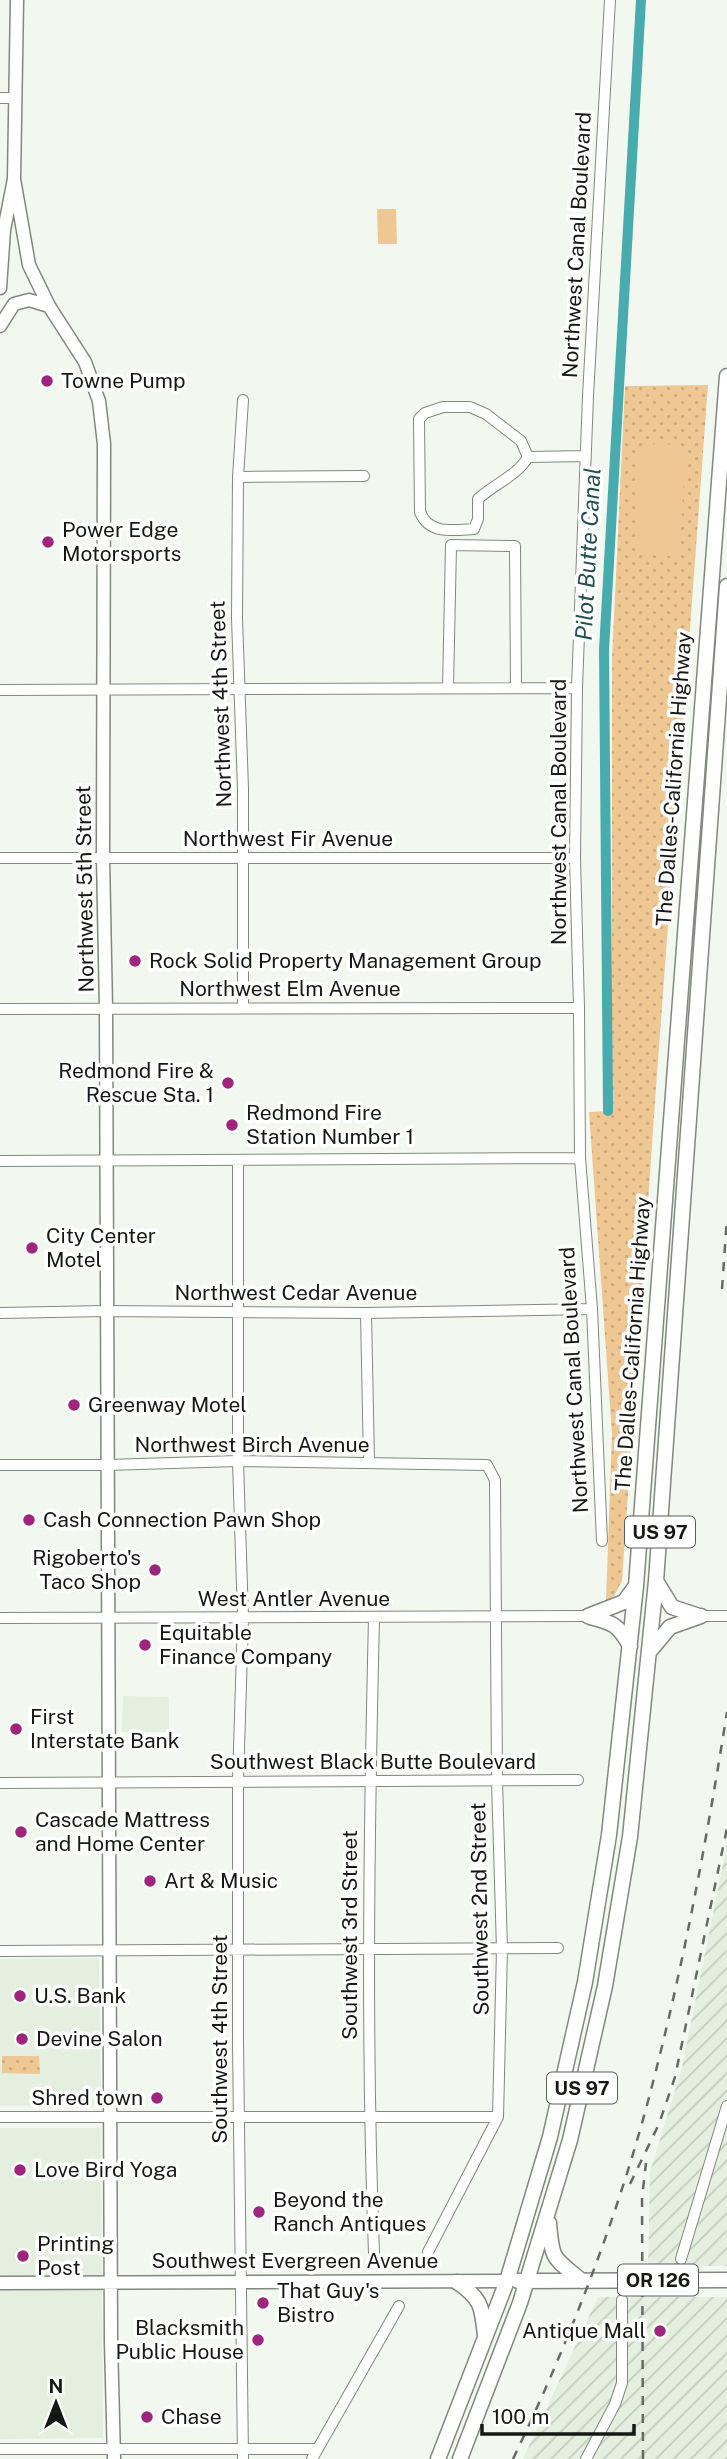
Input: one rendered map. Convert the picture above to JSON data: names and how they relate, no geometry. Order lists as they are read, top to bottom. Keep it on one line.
{"streets":{"highway":["The Dalles-California Highway","US 97","Southwest Evergreen Avenue","OR 126"],"main road":["Northwest 5th Street"],"street":["Northwest Canal Boulevard","Northwest 4th Street","Northwest Fir Avenue","Northwest Elm Avenue","Northwest Cedar Avenue","Northwest Birch Avenue","West Antler Avenue","Southwest Black Butte Boulevard","Southwest 2nd Street","Southwest 3rd Street","Southwest 4th Street"]},"crossings":[["Northwest Canal Boulevard","Northwest Fir Avenue"],["Northwest Canal Boulevard","Northwest Elm Avenue"],["Northwest Canal Boulevard","Northwest Cedar Avenue"],["Northwest 4th Street","Northwest Fir Avenue"],["Northwest 4th Street","Northwest Elm Avenue"],["The Dalles-California Highway","Southwest Evergreen Avenue"],["Northwest Fir Avenue","Northwest 5th Street"],["Northwest 5th Street","Northwest Elm Avenue"],["Northwest 5th Street","Northwest Cedar Avenue"],["Northwest 5th Street","Northwest Birch Avenue"],["Northwest 5th Street","West Antler Avenue"],["Northwest 5th Street","Southwest Black Butte Boulevard"],["Northwest 5th Street","Southwest Evergreen Avenue"],["Northwest Birch Avenue","Southwest 2nd Street"],["West Antler Avenue","Southwest 2nd Street"],["West Antler Avenue","Southwest 3rd Street"],["West Antler Avenue","Southwest 4th Street"],["Southwest Black Butte Boulevard","Southwest 2nd Street"],["Southwest Black Butte Boulevard","Southwest 3rd Street"],["Southwest Black Butte Boulevard","Southwest 4th Street"],["Southwest 4th Street","Southwest Evergreen Avenue"],["Southwest Evergreen Avenue","OR 126"]],"water":["Pilot Butte Canal"],"places":["Towne Pump","Power Edge Motorsports","Rock Solid Property Management Group","Redmond Fire & Rescue Sta. 1","Redmond Fire Station Number 1","City Center Motel","Greenway Motel","Cash Connection Pawn Shop","Rigoberto's Taco Shop","Equitable Finance Company","First Interstate Bank","Cascade Mattress and Home Center","Art & Music","U.S. Bank","Devine Salon","Shred town","Love Bird Yoga","Beyond the Ranch Antiques","Printing Post","That Guy's Bistro","Antique Mall","Blacksmith Public House","Chase"],"scale_bar":"100 m","north":"top"}
